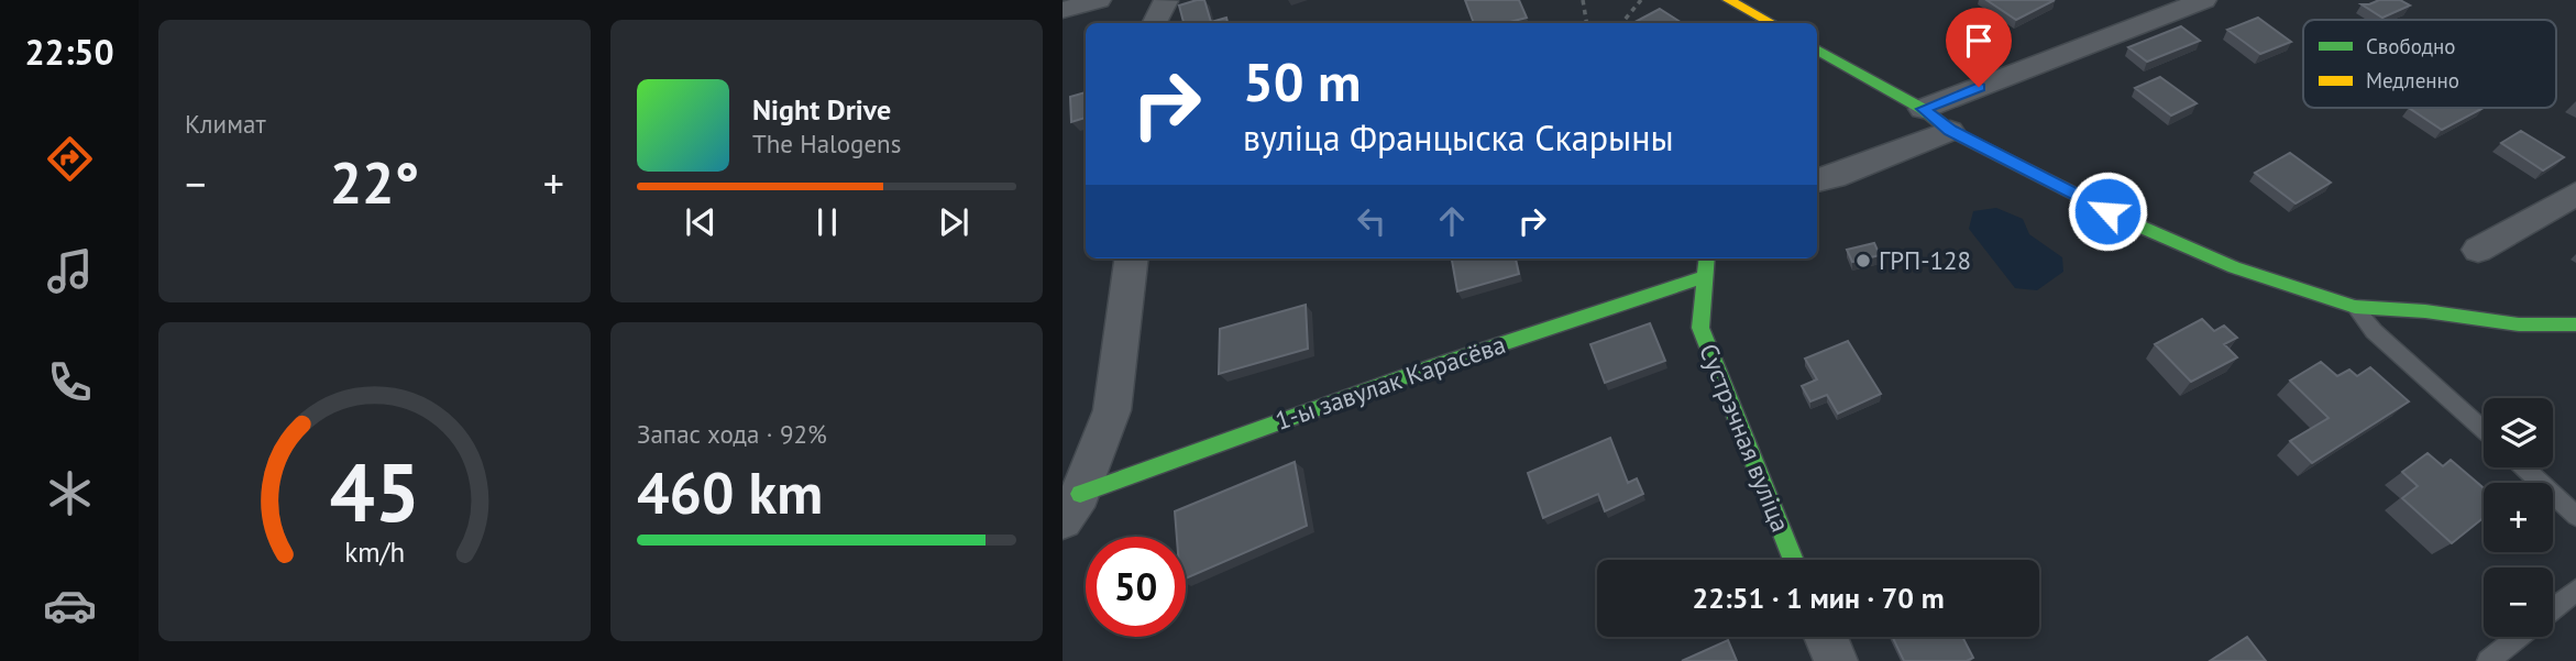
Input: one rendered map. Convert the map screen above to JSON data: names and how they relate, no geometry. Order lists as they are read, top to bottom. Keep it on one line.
{"streets":{"main road":["1-ы завулак Карасёва","Сустрэчная вуліца"]},"crossings":[["1-ы завулак Карасёва","Сустрэчная вуліца"]],"places":["ГРП-128"],"legend":["Свободно","Медленно"],"page":{"tabs":"22:50","tile":["Климат",["Запас хода · 92%","460 km"]],"turn":["50 m","вуліца Францыска Скарыны"],"song":["Night Drive","The Halogens"],"heat":["−","22°","+"],"map_buttons":["+","−"],"limit":"50","trip":"22:51 · 1 мин · 70 m","gauge":["45","km/h"]}}
